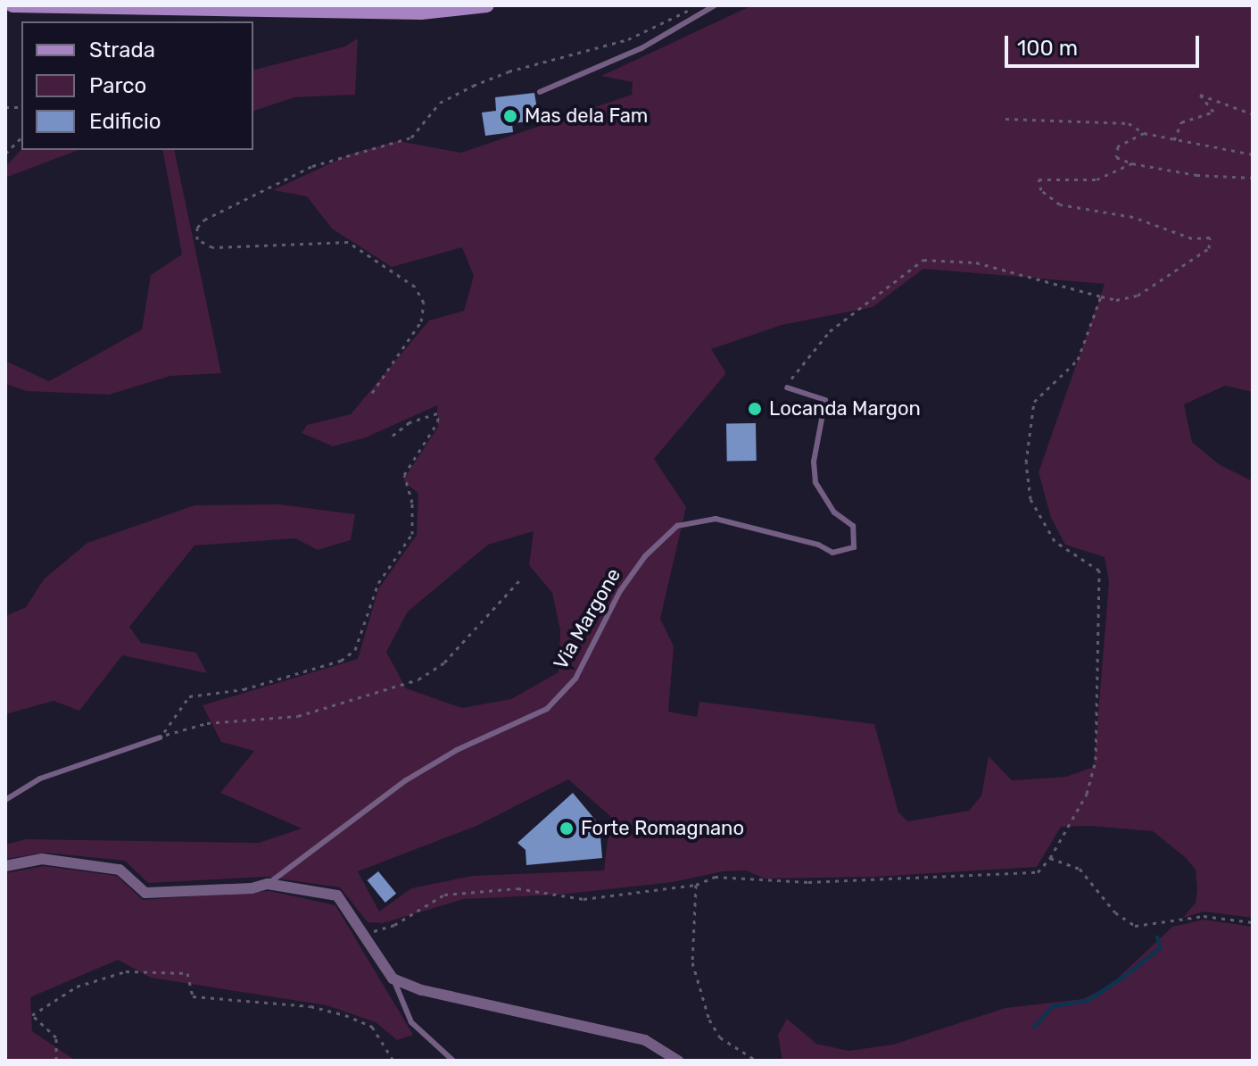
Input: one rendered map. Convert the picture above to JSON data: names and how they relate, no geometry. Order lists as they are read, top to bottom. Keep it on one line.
{"streets":{"street":["Via Margone"]},"places":["Mas dela Fam","Locanda Margon","Forte Romagnano"],"legend":["Strada","Parco","Edificio"],"scale_bar":"100 m"}
